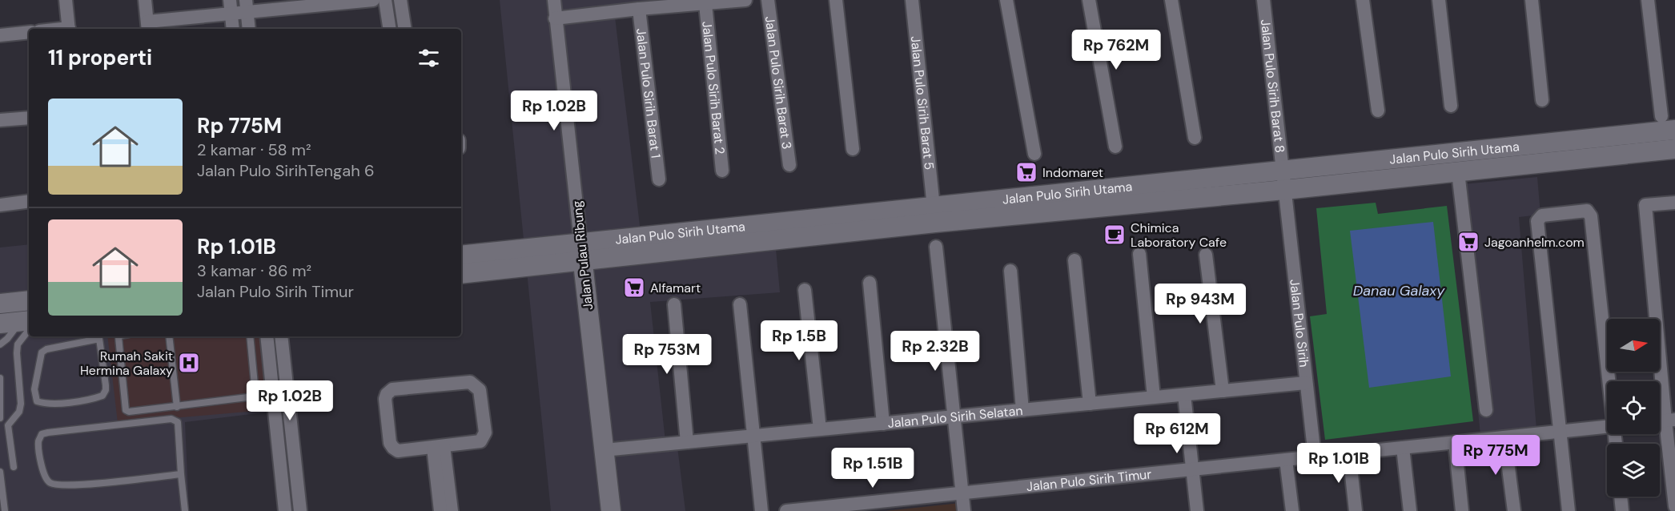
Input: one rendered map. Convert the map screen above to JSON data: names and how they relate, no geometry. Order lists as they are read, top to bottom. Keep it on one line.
{"streets":{"main road":["Jalan Pulo Sirih Utama","Jalan Pulau Ribung"],"street":["Jalan Pulo Sirih Barat 3","Jalan Pulo Sirih Barat 8","Jalan Pulo Sirih Barat 2","Jalan Pulo Sirih Barat 1","Jalan Pulo Sirih Barat 5","Jalan Pulo Sirih","Jalan Pulo Sirih Selatan","Jalan Pulo Sirih Timur"]},"crossings":[["Jalan Pulo Sirih Barat 8","Jalan Pulo Sirih Utama"],["Jalan Pulo Sirih Barat 8","Jalan Pulo Sirih"],["Jalan Pulo Sirih Barat 5","Jalan Pulo Sirih Utama"],["Jalan Pulo Sirih Utama","Jalan Pulau Ribung"],["Jalan Pulo Sirih Utama","Jalan Pulo Sirih"],["Jalan Pulau Ribung","Jalan Pulo Sirih Selatan"],["Jalan Pulo Sirih","Jalan Pulo Sirih Selatan"],["Jalan Pulo Sirih","Jalan Pulo Sirih Timur"]],"water":["Danau Galaxy"],"places":{"supermarket":["Indomaret","Jagoanhelm.com","Alfamart"],"cafe":["Chimica Laboratory Cafe"],"hospital":["Rumah Sakit Hermina Galaxy"]},"north":"right","page":{"heading":"11 properti","price":["Rp 762M","Rp 1.02B","Rp 943M","Rp 1.5B","Rp 2.32B","Rp 753M","Rp 1.02B","Rp 612M","Rp 775M","Rp 1.01B","Rp 1.51B"],"list":[{"name":"Rp 775M","note":"2 kamar · 58 m² · Jalan Pulo SirihTengah 6"},{"name":"Rp 1.01B","note":"3 kamar · 86 m² · Jalan Pulo Sirih Timur"}]}}
